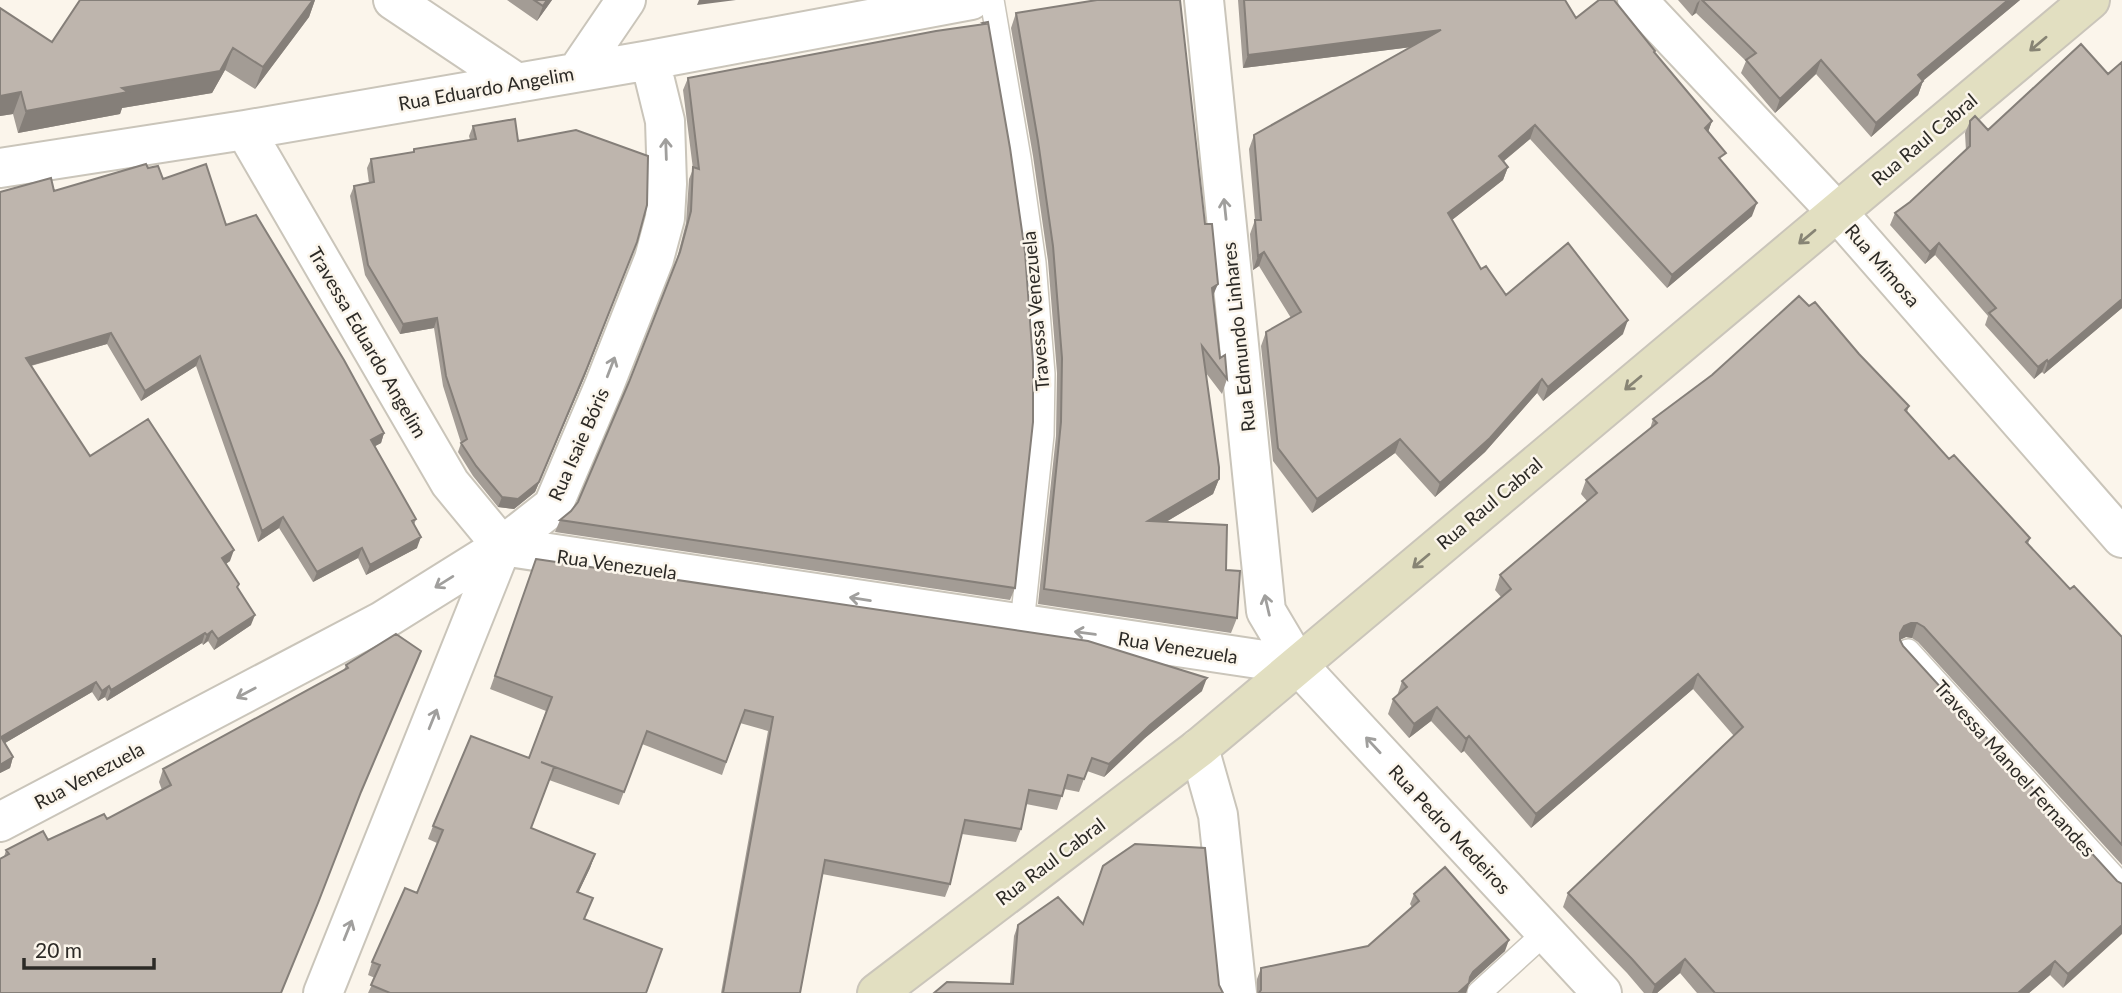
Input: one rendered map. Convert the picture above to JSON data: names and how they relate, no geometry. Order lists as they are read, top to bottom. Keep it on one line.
{"streets":{"main road":["Rua Raul Cabral"],"street":["Rua Eduardo Angelim","Rua Mimosa","Rua Edmundo Linhares","Travessa Eduardo Angelim","Rua Isaie Bóris","Rua Venezuela","Rua Pedro Medeiros"],"lane":["Travessa Venezuela","Travessa Manoel Fernandes"]},"crossings":[["Rua Eduardo Angelim","Travessa Eduardo Angelim"],["Rua Eduardo Angelim","Rua Isaie Bóris"],["Rua Raul Cabral","Rua Mimosa"],["Rua Raul Cabral","Rua Edmundo Linhares"],["Rua Raul Cabral","Rua Venezuela"],["Rua Raul Cabral","Rua Pedro Medeiros"],["Travessa Venezuela","Rua Venezuela"],["Rua Edmundo Linhares","Rua Venezuela"],["Rua Edmundo Linhares","Rua Pedro Medeiros"],["Travessa Eduardo Angelim","Rua Isaie Bóris"],["Travessa Eduardo Angelim","Rua Venezuela"],["Rua Isaie Bóris","Rua Venezuela"],["Rua Venezuela","Rua Pedro Medeiros"]],"one_way":["Rua Raul Cabral","Rua Edmundo Linhares","Rua Isaie Bóris","Rua Venezuela","Rua Pedro Medeiros"],"scale_bar":"20 m"}
